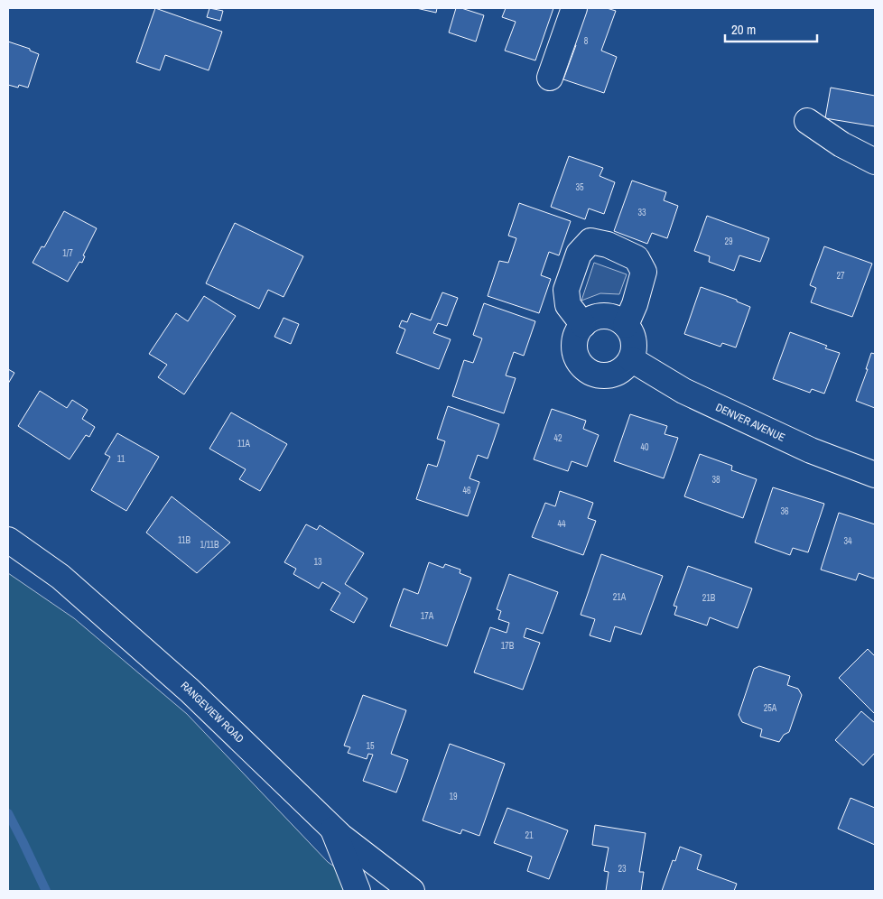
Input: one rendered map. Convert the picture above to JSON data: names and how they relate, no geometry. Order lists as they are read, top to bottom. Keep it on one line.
{"streets":{"street":["DENVER AVENUE","RANGEVIEW ROAD"]},"house_numbers":["8","35","33","29","1/7","27","42","11A","40","11","38","46","36","44","11B","34","1/11B","13","21A","21B","17A","17B","25A","15","19","21","23"],"scale_bar":"20 m"}
